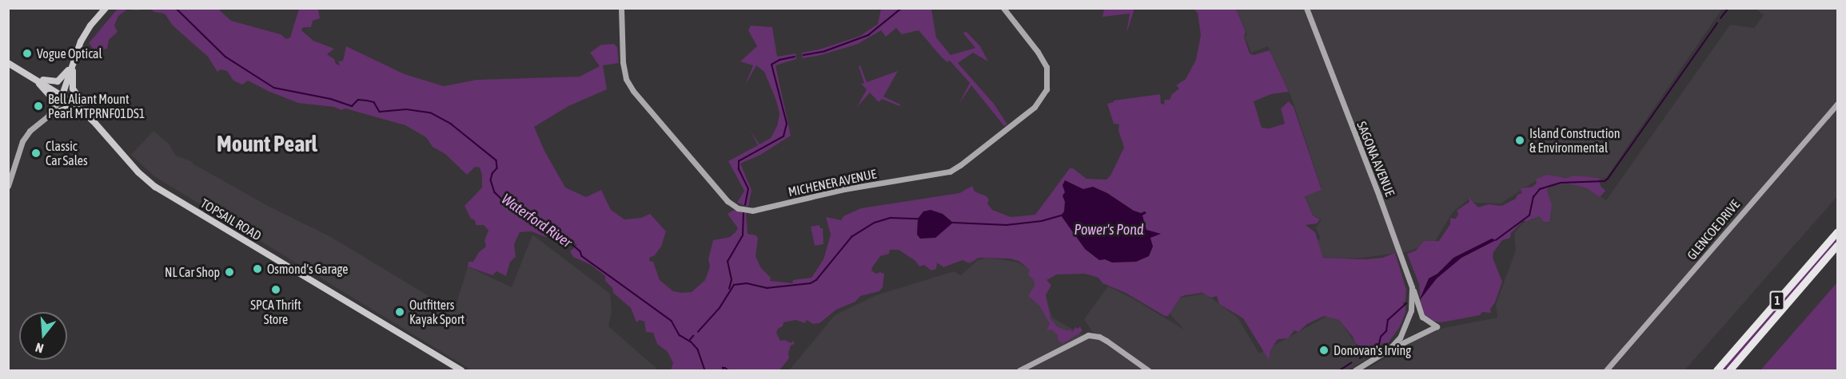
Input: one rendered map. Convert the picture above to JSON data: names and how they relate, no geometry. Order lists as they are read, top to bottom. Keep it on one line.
{"streets":{"highway":["1"],"main road":["TOPSAIL ROAD"],"street":["SAGONA AVENUE","MICHENER AVENUE","GLENCOE DRIVE"]},"districts":["Mount Pearl"],"water":["Waterford River","Power's Pond"],"places":["Vogue Optical","Bell Aliant Mount Pearl MTPRNF01DS1","Island Construction & Environmental","Classic Car Sales","Osmond's Garage","NL Car Shop","SPCA Thrift Store","Outfitters Kayak Sport","Donovan's Irving"],"north":"bottom"}
